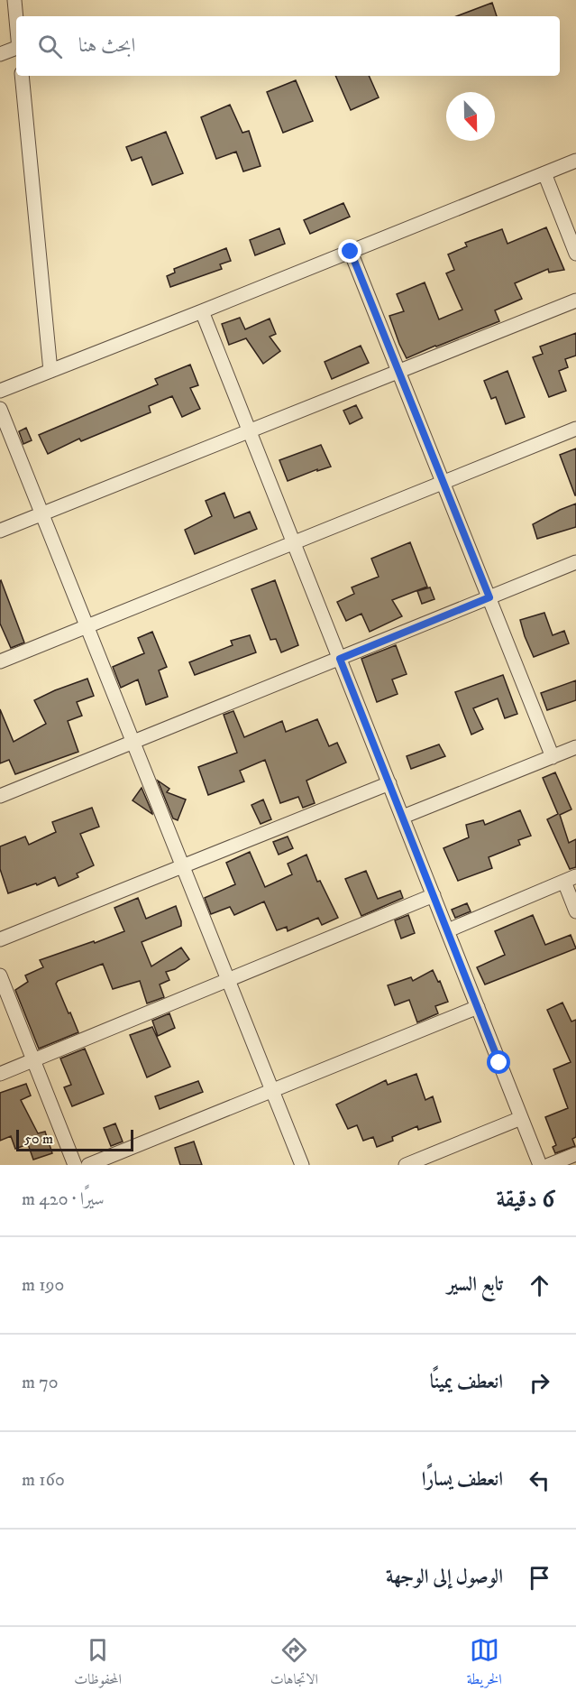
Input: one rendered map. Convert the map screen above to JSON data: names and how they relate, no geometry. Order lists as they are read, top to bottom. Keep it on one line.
{"scale_bar":"50 m","north":"bottom","page":{"search":"ابحث هنا","scale":"50 m","heading":["6 دقيقة","سيرًا · 420 m"],"list":[["تابع السير","190 m"],["انعطف يمينًا","70 m"],["انعطف يسارًا","160 m"],"الوصول إلى الوجهة"],"nav":["الخريطة","الاتجاهات","المحفوظات"]}}
